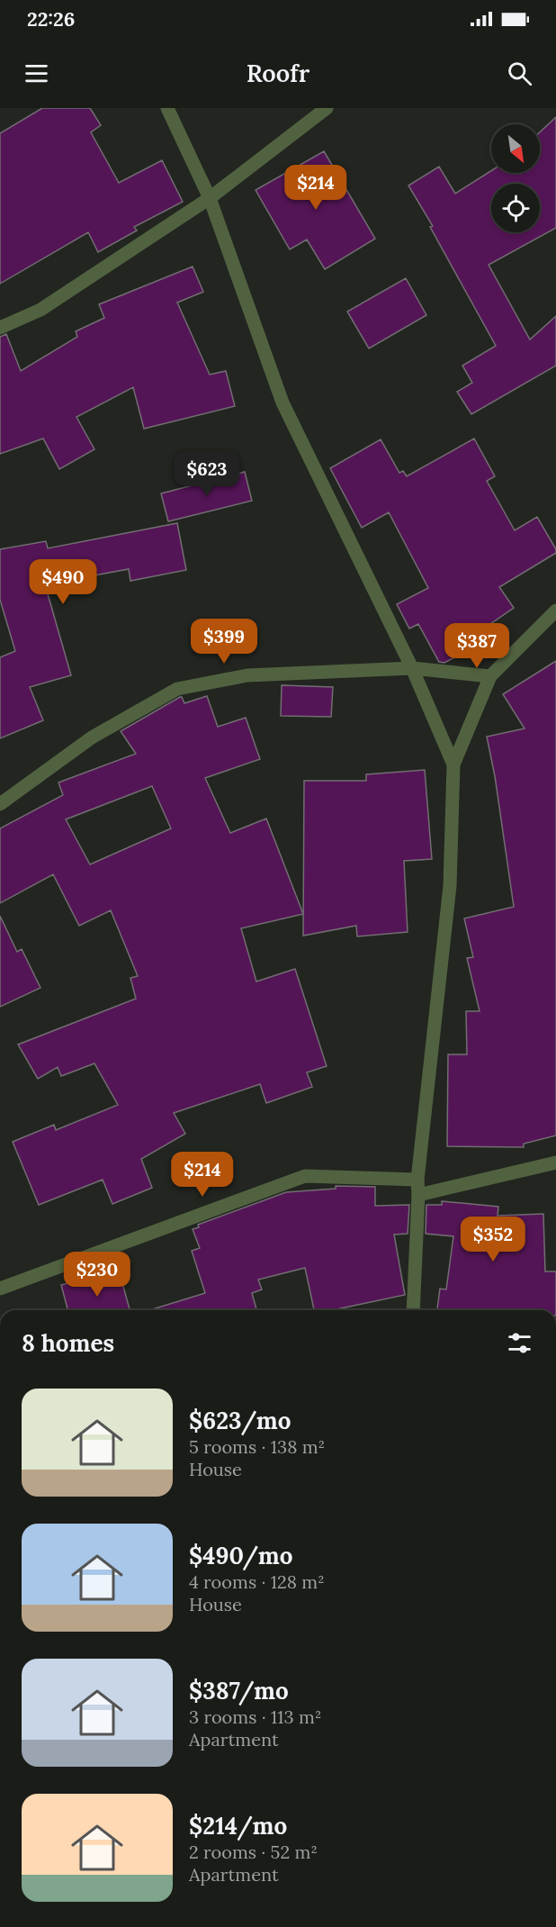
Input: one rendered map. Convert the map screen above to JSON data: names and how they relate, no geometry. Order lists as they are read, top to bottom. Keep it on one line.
{"north":"bottom right","page":{"status":"22:26","header":"Roofr","price":["$214","$623","$490","$399","$387","$214","$352","$230"],"heading":"8 homes","list":[{"name":"$623/mo","note":"5 rooms · 138 m² · House"},{"name":"$490/mo","note":"4 rooms · 128 m² · House"},{"name":"$387/mo","note":"3 rooms · 113 m² · Apartment"},{"name":"$214/mo","note":"2 rooms · 52 m² · Apartment"}]}}
